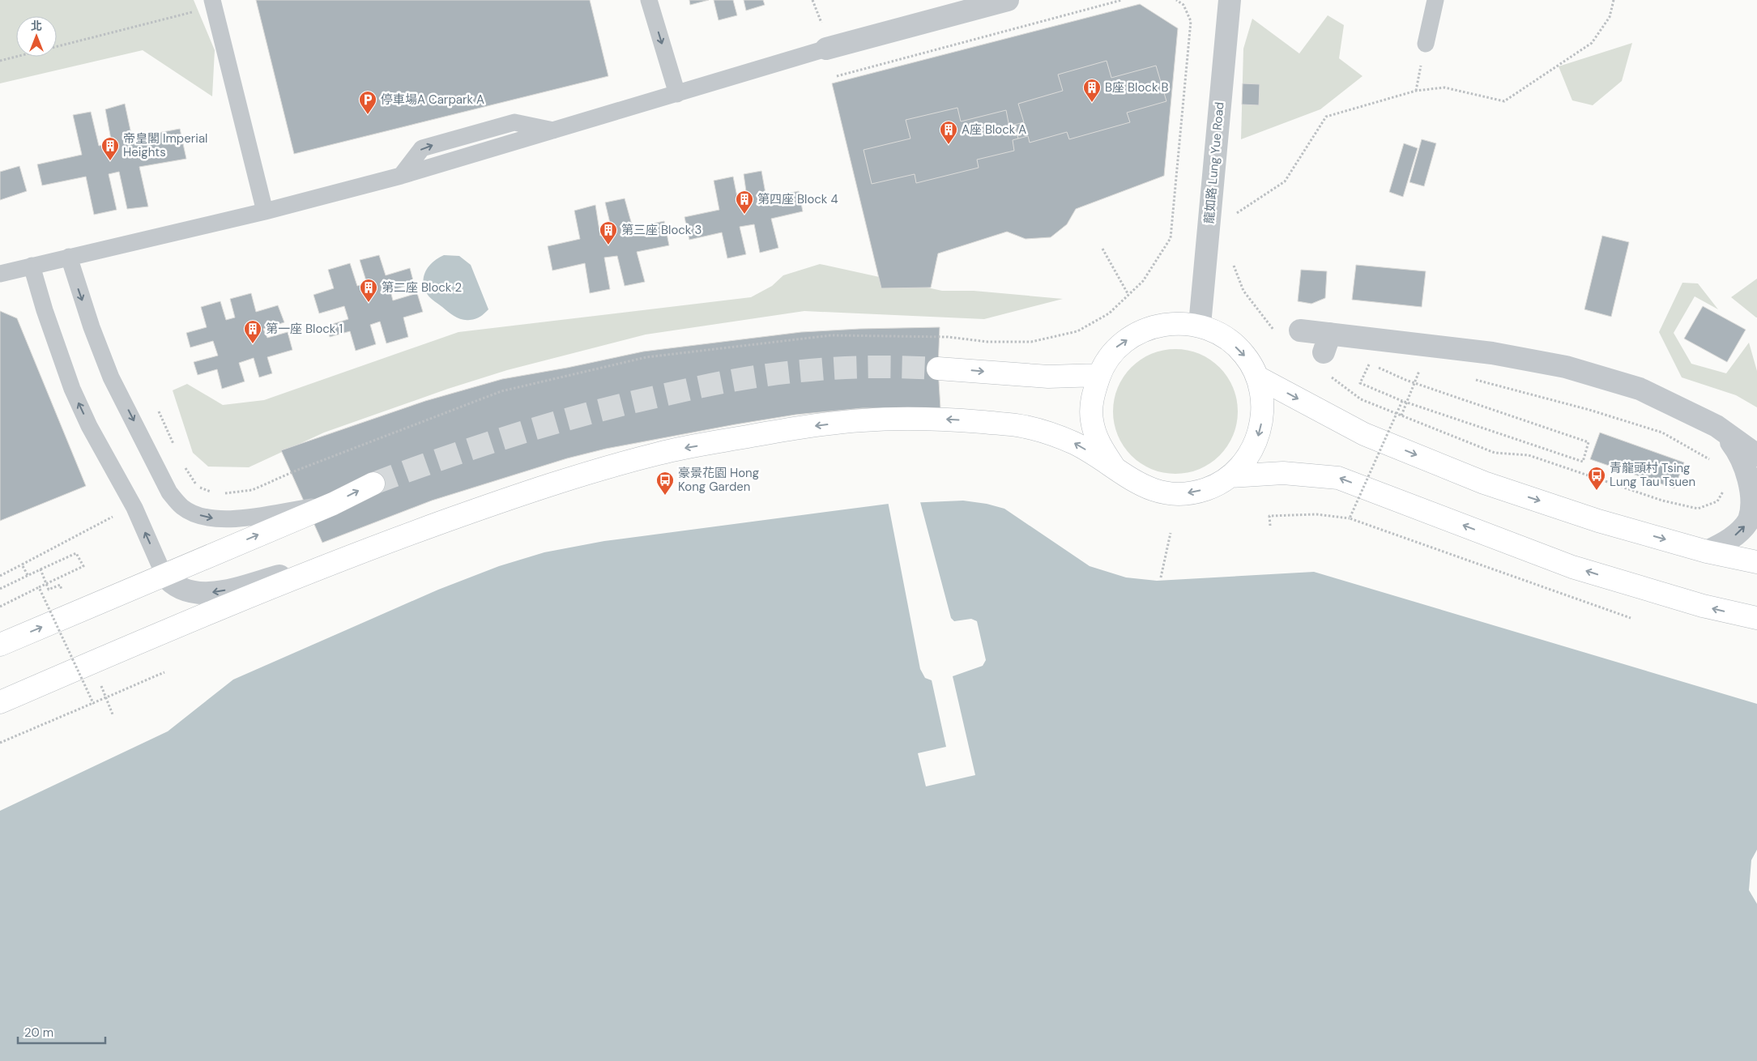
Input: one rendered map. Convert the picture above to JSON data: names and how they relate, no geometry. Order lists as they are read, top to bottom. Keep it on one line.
{"streets":{"street":["龍如路 Lung Yue Road"]},"places":{"building":["B座 Block B","A座 Block A","帝皇閣 Imperial Heights","第四座 Block 4","第三座 Block 3","第二座 Block 2","第一座 Block 1"],"parking":["停車場A Carpark A"],"bus stop":["青龍頭村 Tsing Lung Tau Tsuen","豪景花園 Hong Kong Garden"]},"scale_bar":"20 m","north":"top"}
